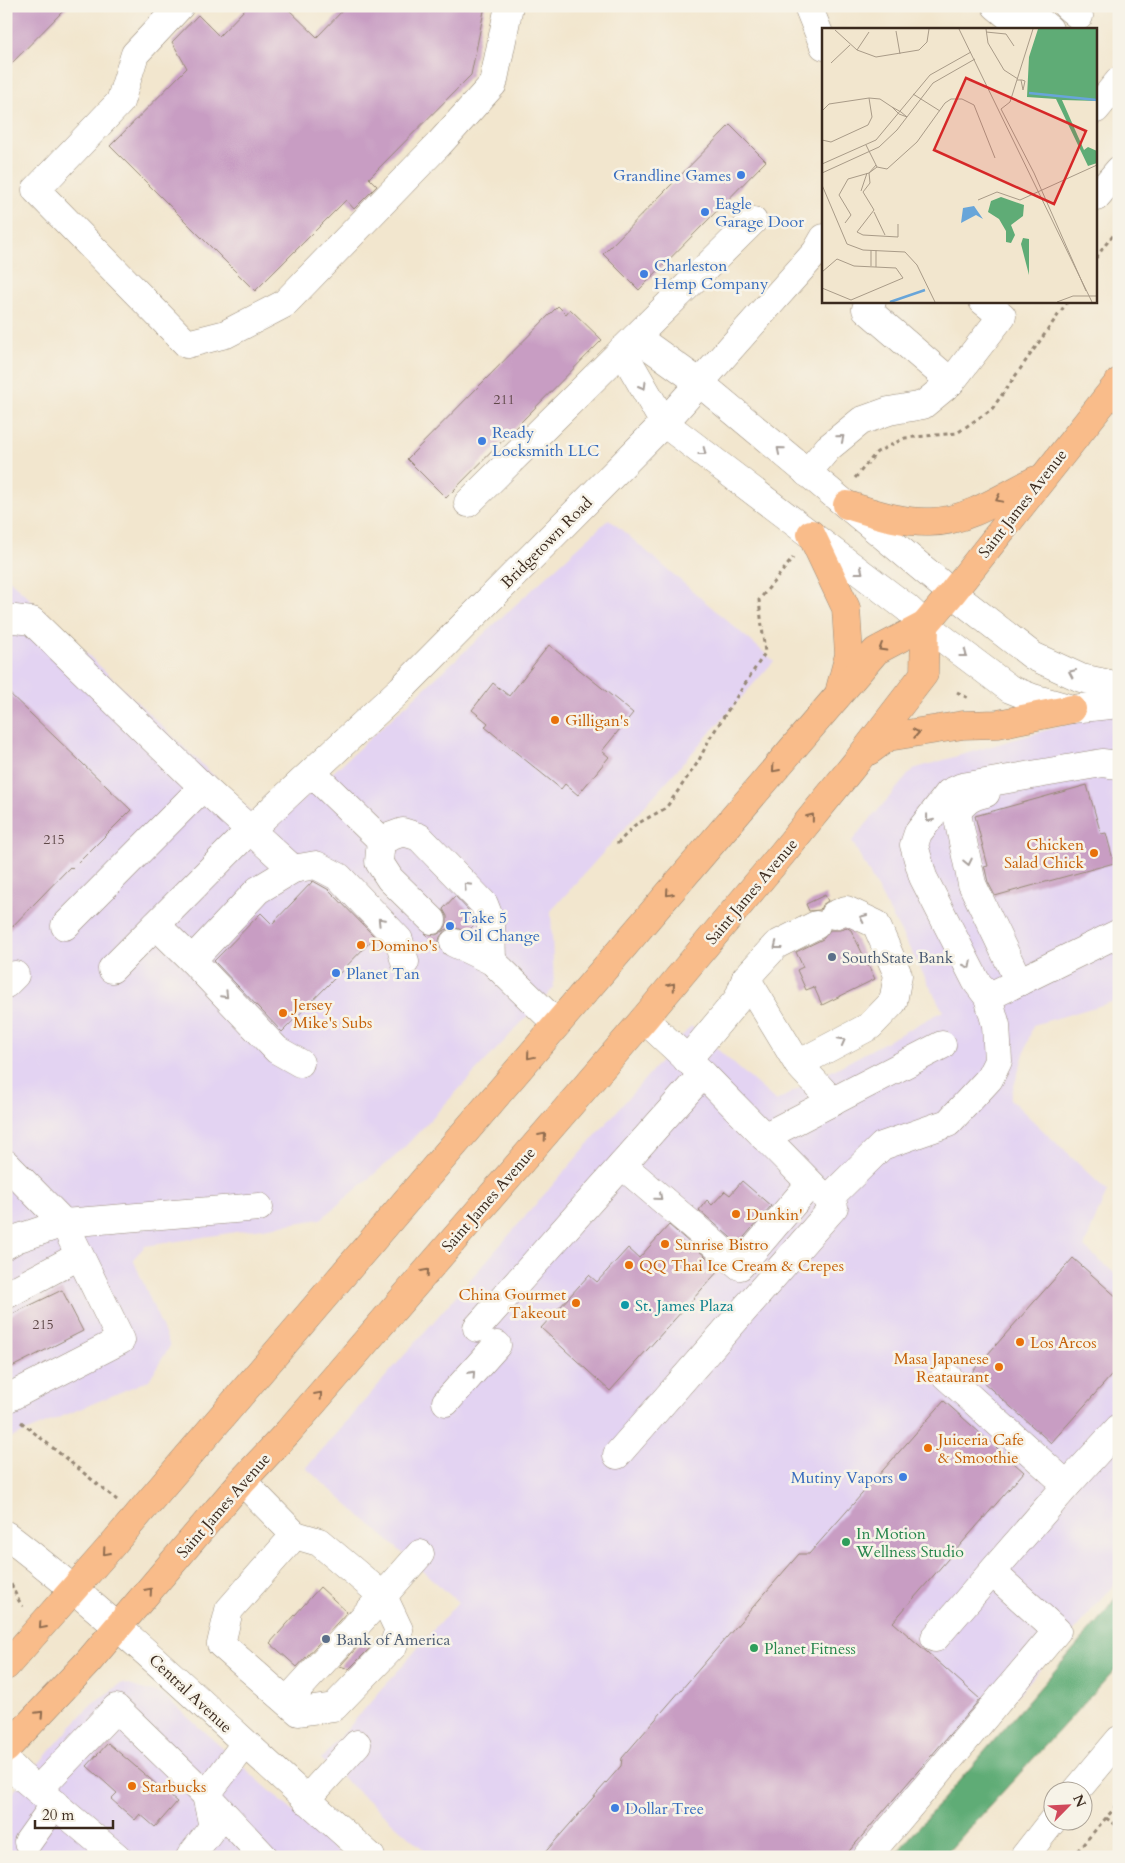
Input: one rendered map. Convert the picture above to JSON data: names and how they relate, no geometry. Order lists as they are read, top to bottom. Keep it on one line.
{"streets":{"main road":["Saint James Avenue"],"street":["Bridgetown Road","Central Avenue"]},"crossings":[["Saint James Avenue","Central Avenue"]],"places":["Grandline Games","Eagle Garage Door","Charleston Hemp Company","Ready Locksmith LLC","Gilligan's","Chicken Salad Chick","Take 5 Oil Change","Domino's","SouthState Bank","Planet Tan","Jersey Mike's Subs","Dunkin'","Sunrise Bistro","QQ Thai Ice Cream & Crepes","China Gourmet Takeout","St. James Plaza","Los Arcos","Masa Japanese Reataurant","Juiceria Cafe & Smoothie","Mutiny Vapors","In Motion Wellness Studio","Bank of America","Planet Fitness","Starbucks","Dollar Tree"],"house_numbers":["211","215","215"],"scale_bar":"20 m","north":"top right"}
